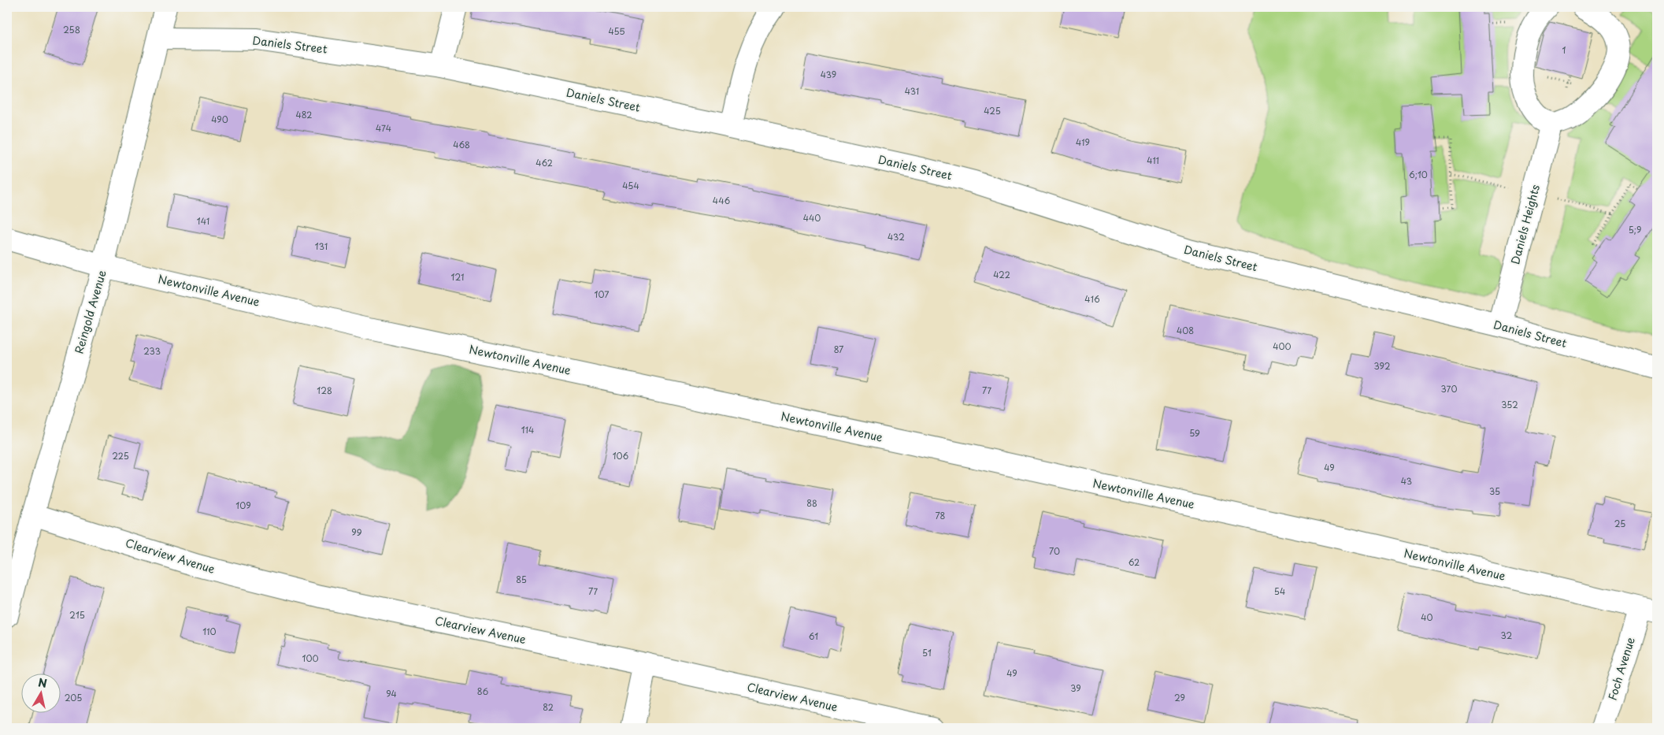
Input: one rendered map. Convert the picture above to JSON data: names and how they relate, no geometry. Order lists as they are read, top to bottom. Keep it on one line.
{"streets":{"street":["Daniels Street","Daniels Heights","Newtonville Avenue","Reingold Avenue","Clearview Avenue","Foch Avenue"]},"crossings":[["Daniels Street","Daniels Heights"],["Daniels Street","Reingold Avenue"],["Newtonville Avenue","Reingold Avenue"],["Newtonville Avenue","Foch Avenue"],["Reingold Avenue","Clearview Avenue"]],"house_numbers":["258","455","1","439","431","425","482","490","474","419","468","411","462","6;10","454","446","440","141","5;9","432","131","422","121","107","416","408","400","87","233","392","370","128","77","352","114","59","225","106","49","43","35","88","109","78","25","99","70","62","85","77","54","215","40","110","32","61","51","100","49","39","86","94","205","29","82"],"north":"top"}
